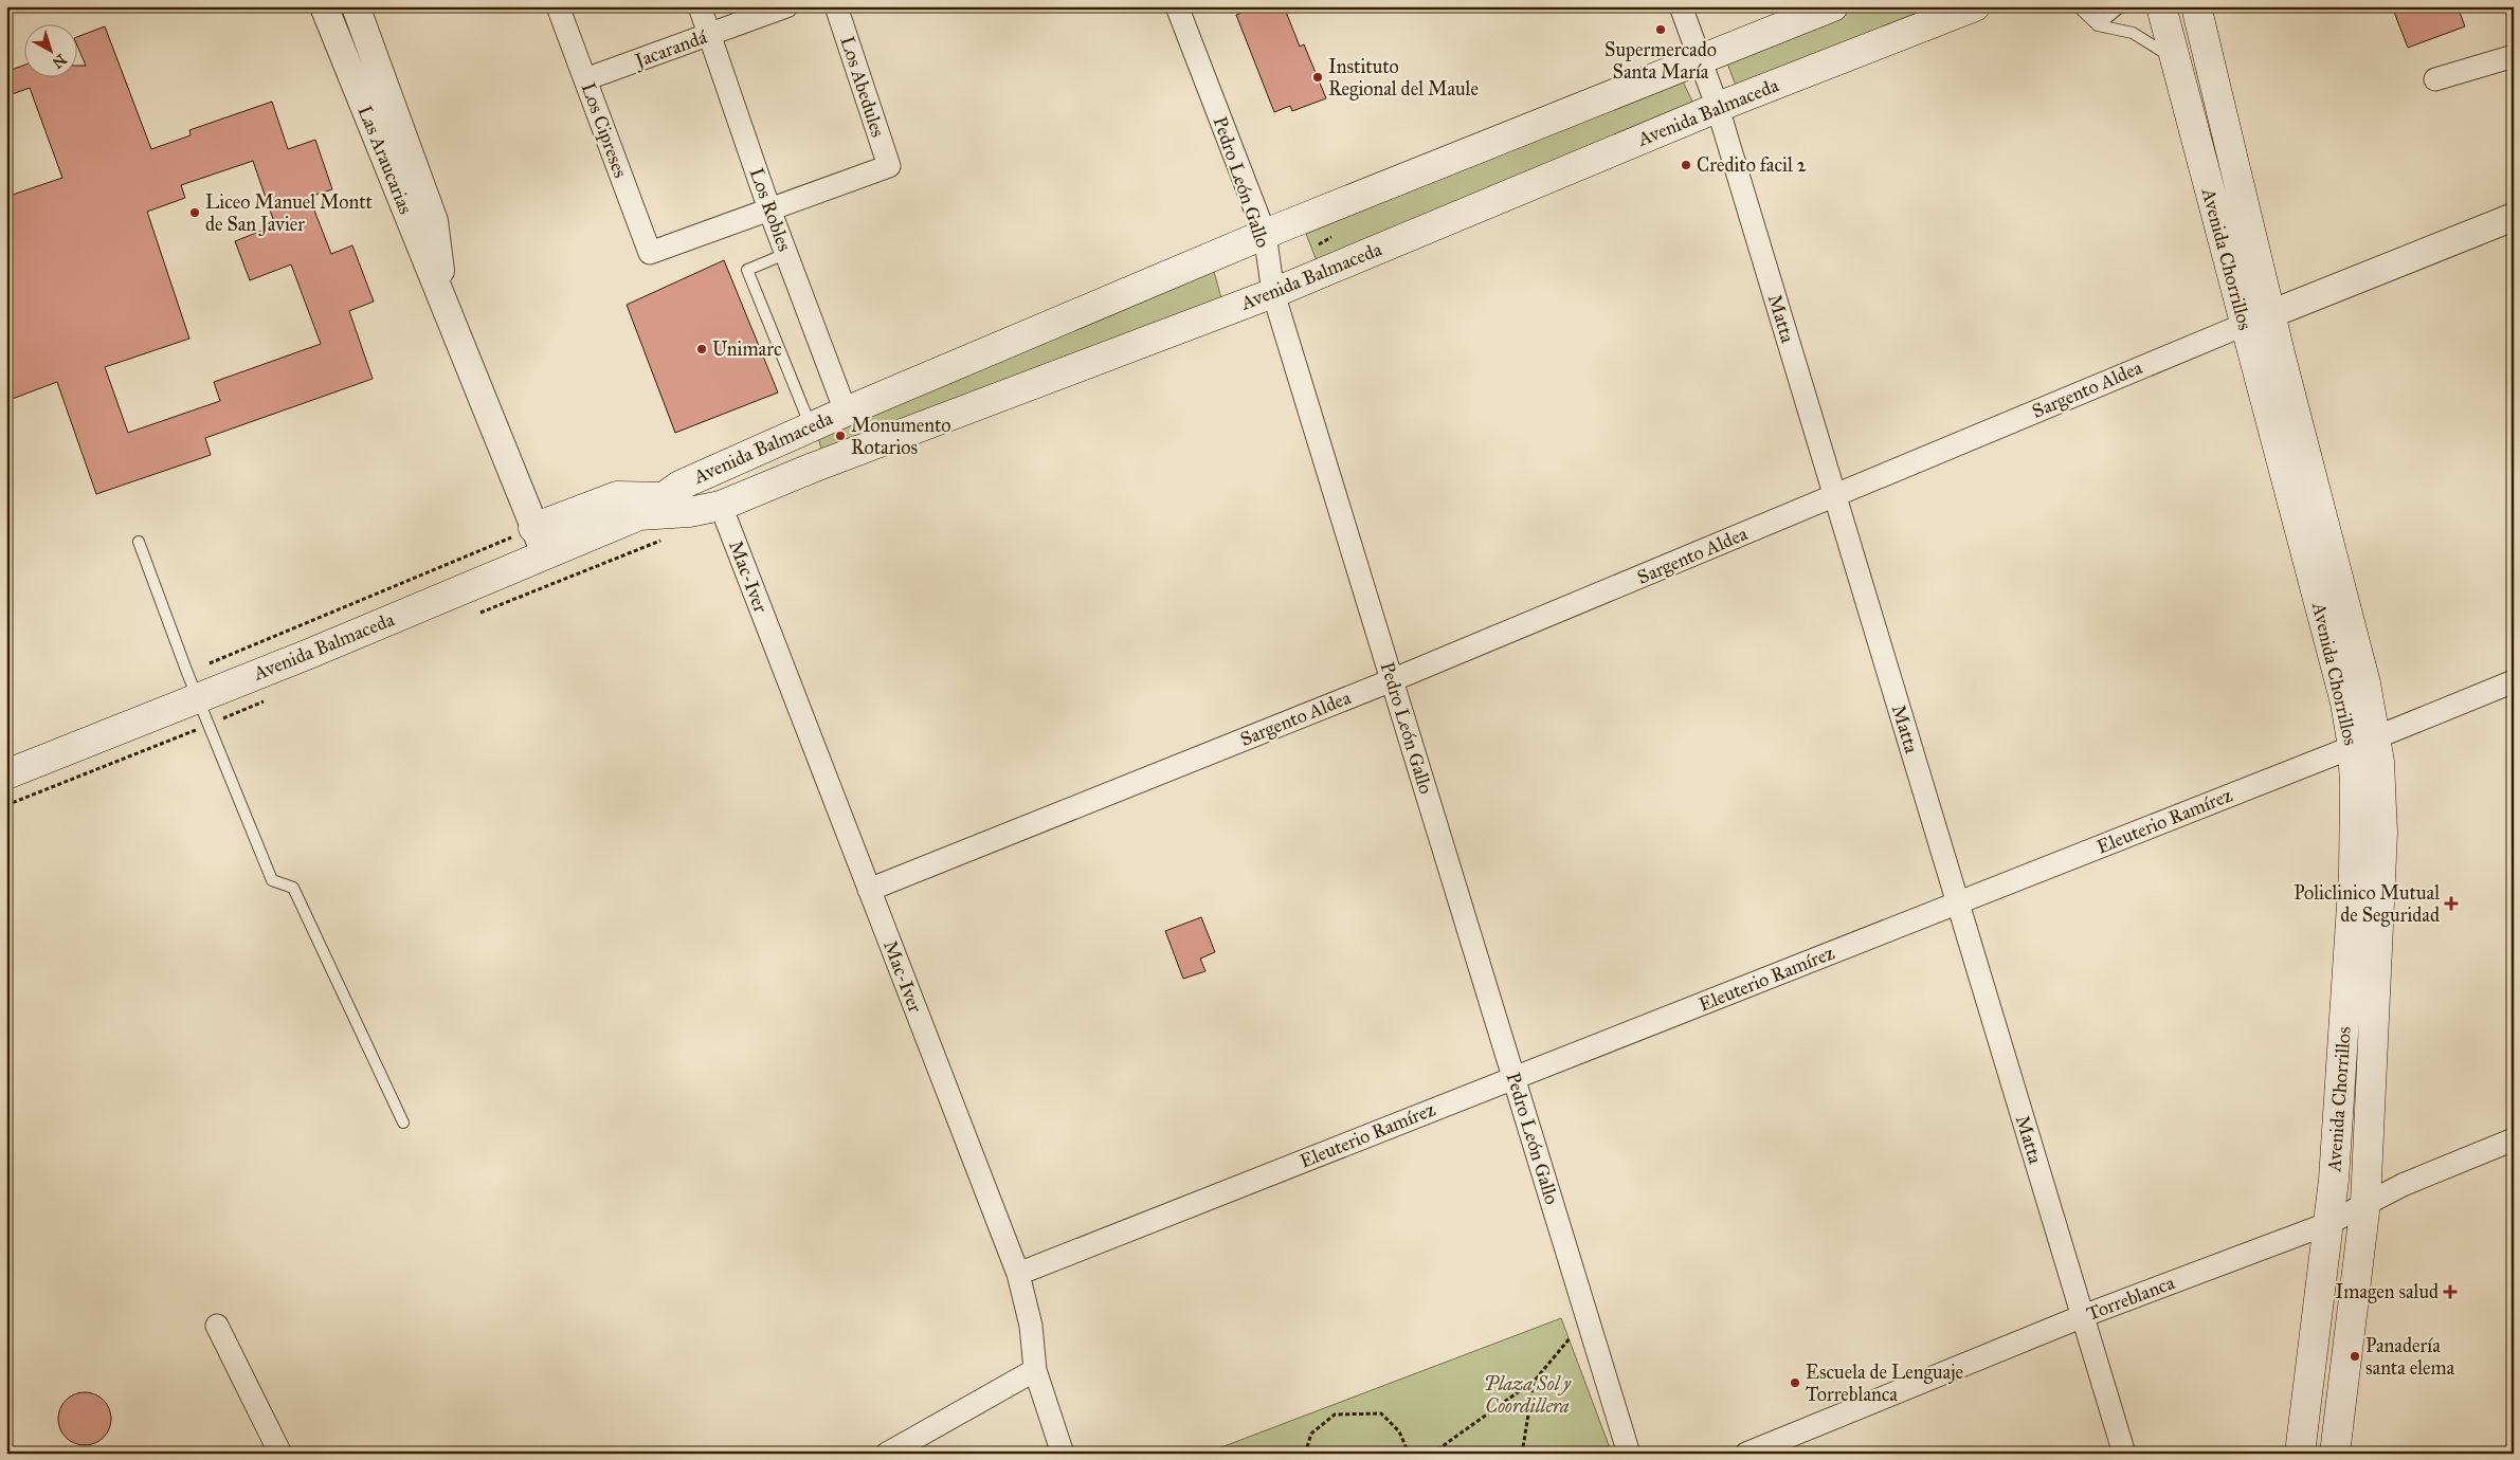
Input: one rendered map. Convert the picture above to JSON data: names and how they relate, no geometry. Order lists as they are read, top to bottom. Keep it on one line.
{"streets":{"main road":["Avenida Balmaceda","Avenida Chorrillos"],"street":["Jacarandá","Los Abedules","Los Cipreses","Las Araucarias","Pedro León Gallo","Los Robles","Matta","Sargento Aldea","Mac-Iver","Eleuterio Ramírez","Torreblanca"]},"crossings":[["Jacarandá","Los Cipreses"],["Jacarandá","Los Robles"],["Los Abedules","Los Cipreses"],["Los Abedules","Los Robles"],["Avenida Balmaceda","Las Araucarias"],["Avenida Balmaceda","Pedro León Gallo"],["Avenida Balmaceda","Los Robles"],["Avenida Balmaceda","Matta"],["Avenida Balmaceda","Mac-Iver"],["Los Cipreses","Los Robles"],["Pedro León Gallo","Sargento Aldea"],["Pedro León Gallo","Eleuterio Ramírez"],["Avenida Chorrillos","Sargento Aldea"],["Avenida Chorrillos","Eleuterio Ramírez"],["Avenida Chorrillos","Torreblanca"],["Matta","Sargento Aldea"],["Matta","Eleuterio Ramírez"],["Matta","Torreblanca"],["Sargento Aldea","Mac-Iver"],["Mac-Iver","Eleuterio Ramírez"]],"parks":["Plaza Sol y Coordillera"],"places":{"other":["Supermercado Santa María","Instituto Regional del Maule","Credito facil 2","Liceo Manuel Montt de San Javier","Unimarc","Monumento Rotarios","Panadería santa elema","Escuela de Lenguaje Torreblanca"],"health":["Policlinico Mutual de Seguridad","Imagen salud"]},"north":"bottom right"}
